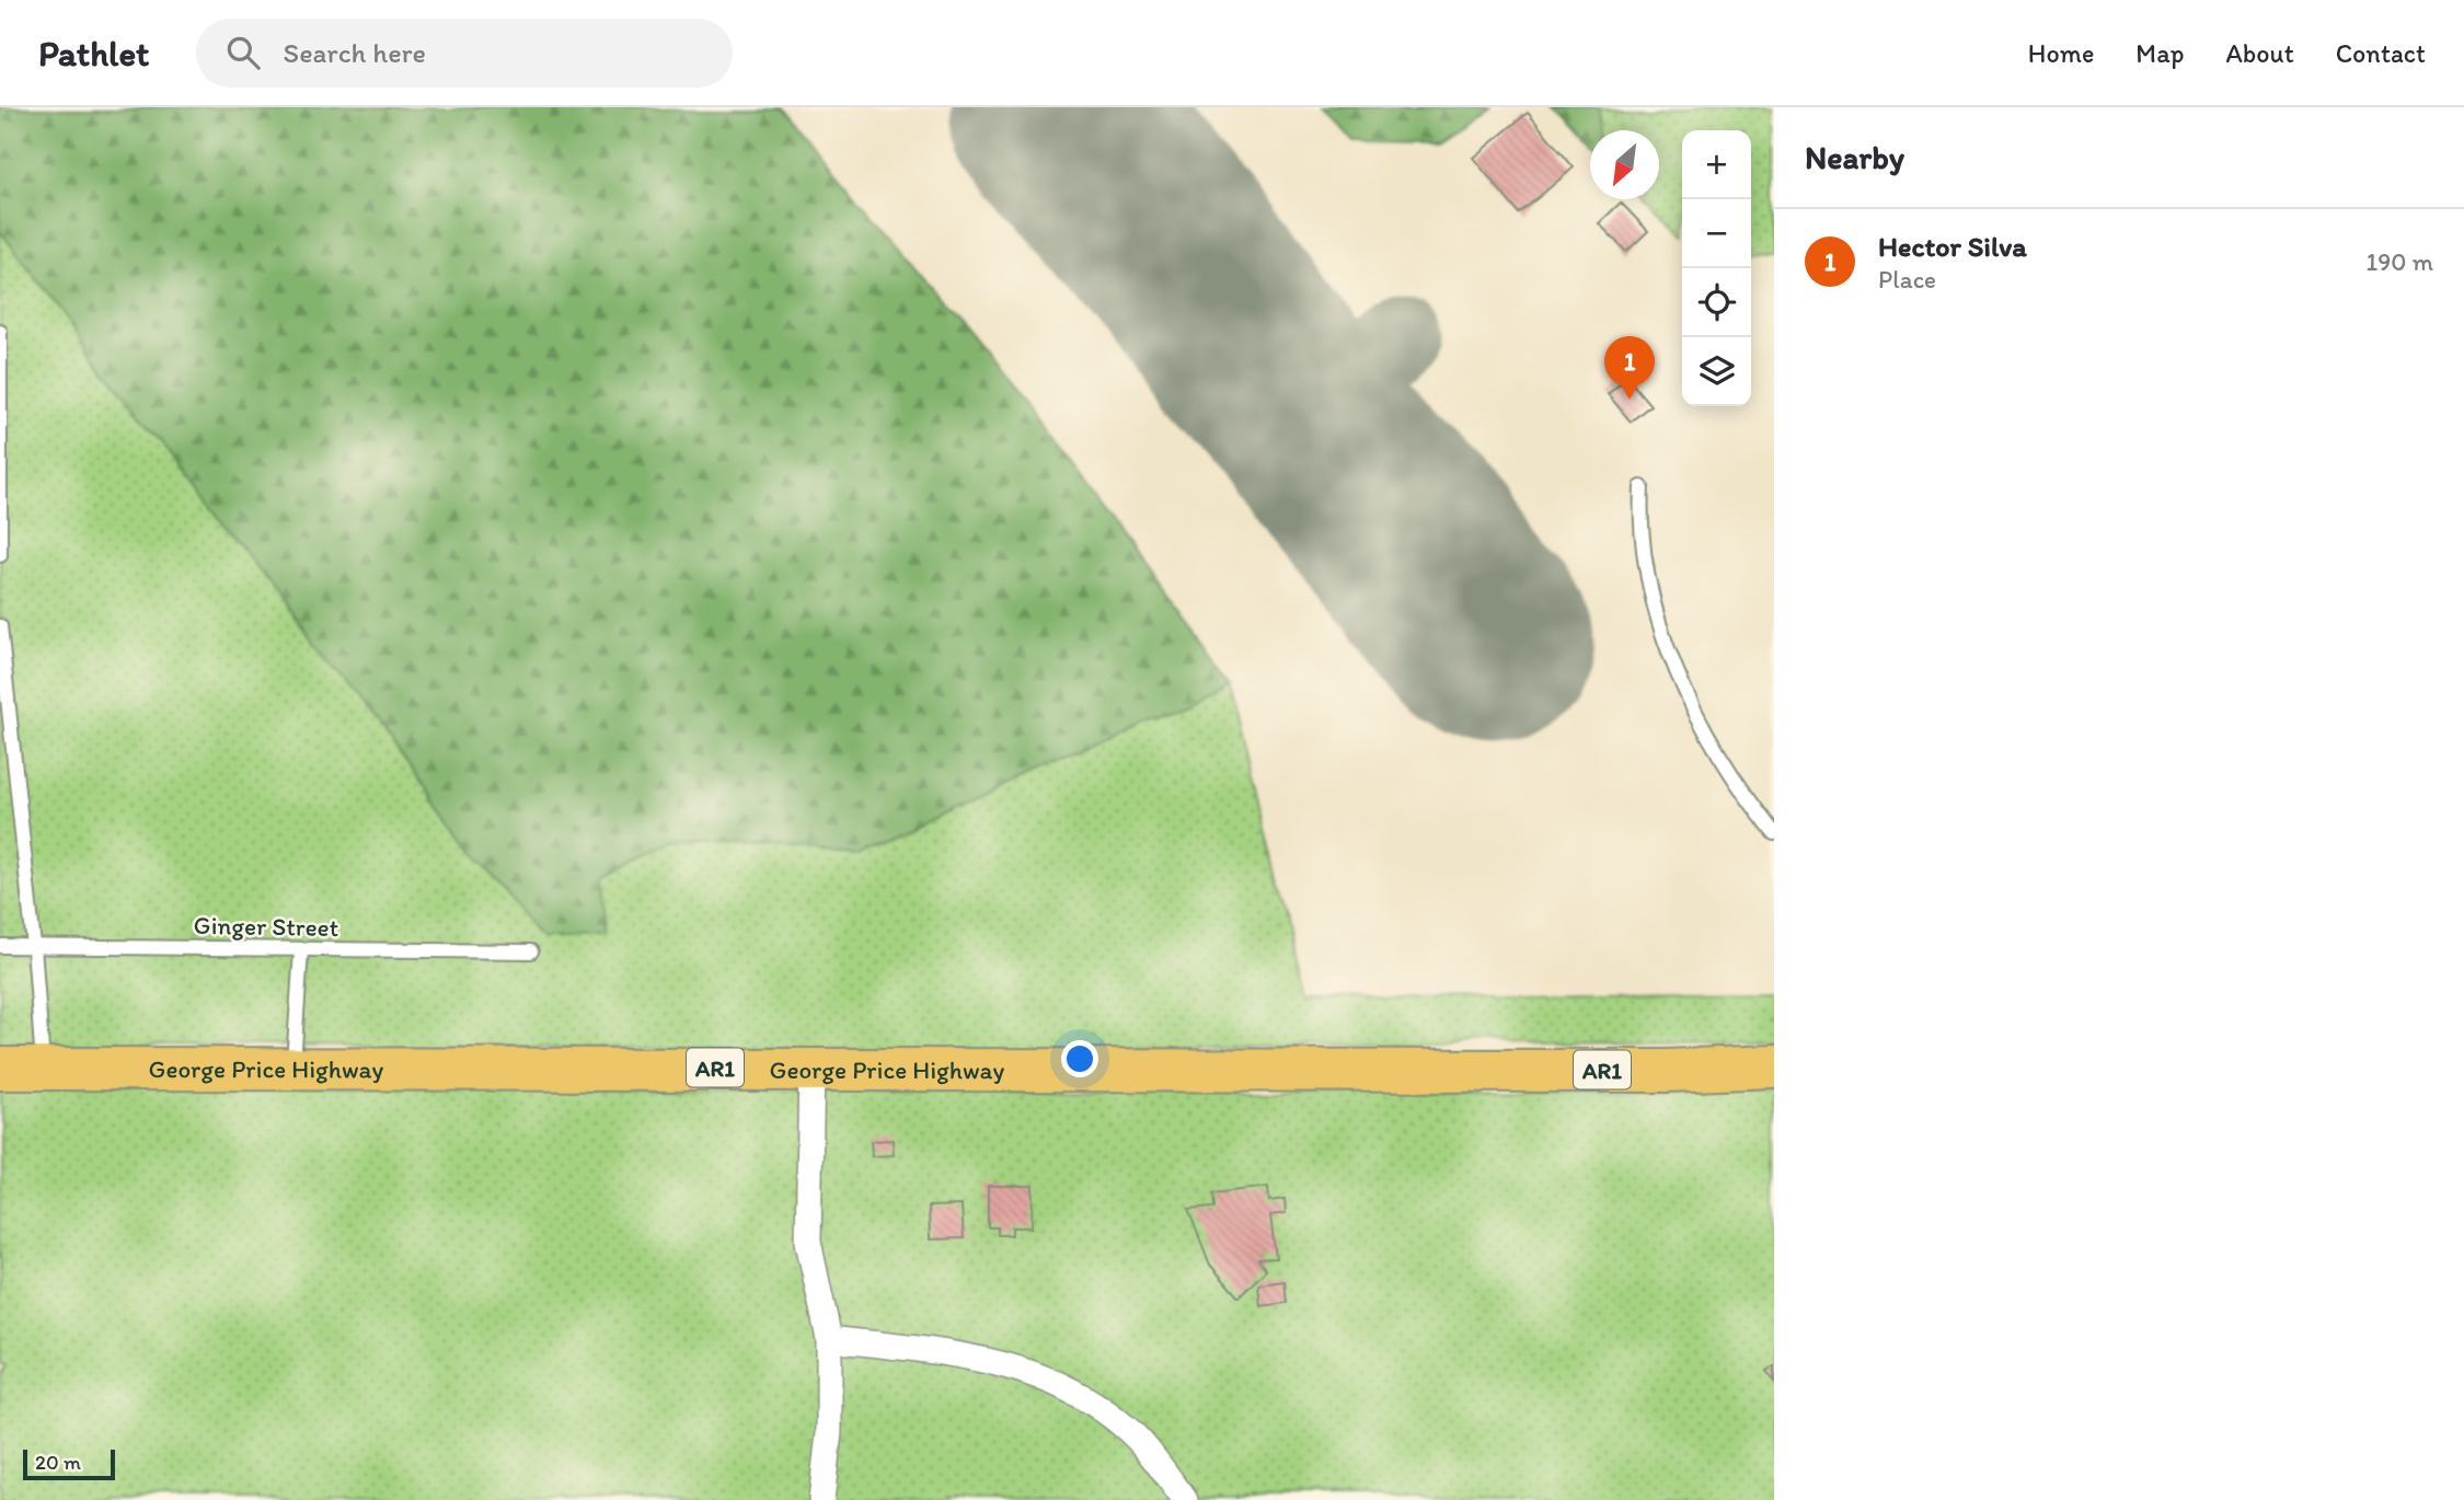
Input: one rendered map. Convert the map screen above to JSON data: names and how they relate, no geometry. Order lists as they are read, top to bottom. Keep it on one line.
{"streets":{"highway":["AR1","George Price Highway"],"lane":["Ginger Street"]},"scale_bar":"20 m","north":"bottom left","page":{"header":"Pathlet","search":"Search here","nav":["Home","Map","About","Contact"],"heading":"Nearby","map_buttons":["+","−"],"list":[{"mark":"1","name":"Hector Silva","note":"Place","value":"190 m"}],"pins":"1","scale":"20 m"}}
